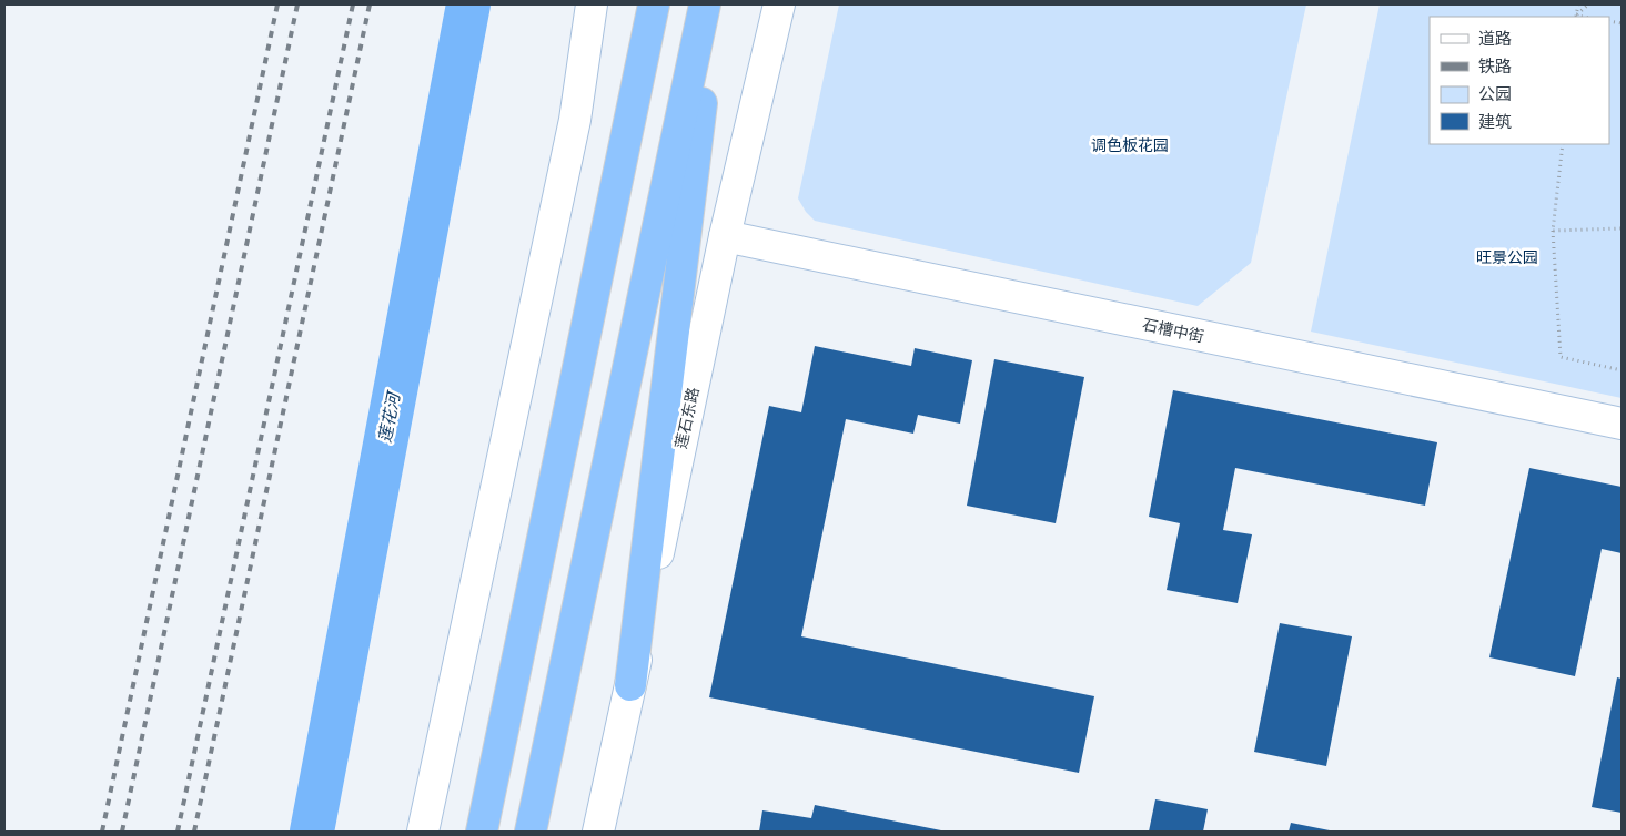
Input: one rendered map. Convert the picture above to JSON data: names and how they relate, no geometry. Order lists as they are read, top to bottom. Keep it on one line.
{"streets":{"street":["石槽中街","莲石东路"]},"crossings":[["石槽中街","莲石东路"]],"water":["莲花河"],"parks":["调色板花园","旺景公园"],"legend":["道路","铁路","公园","建筑"]}
